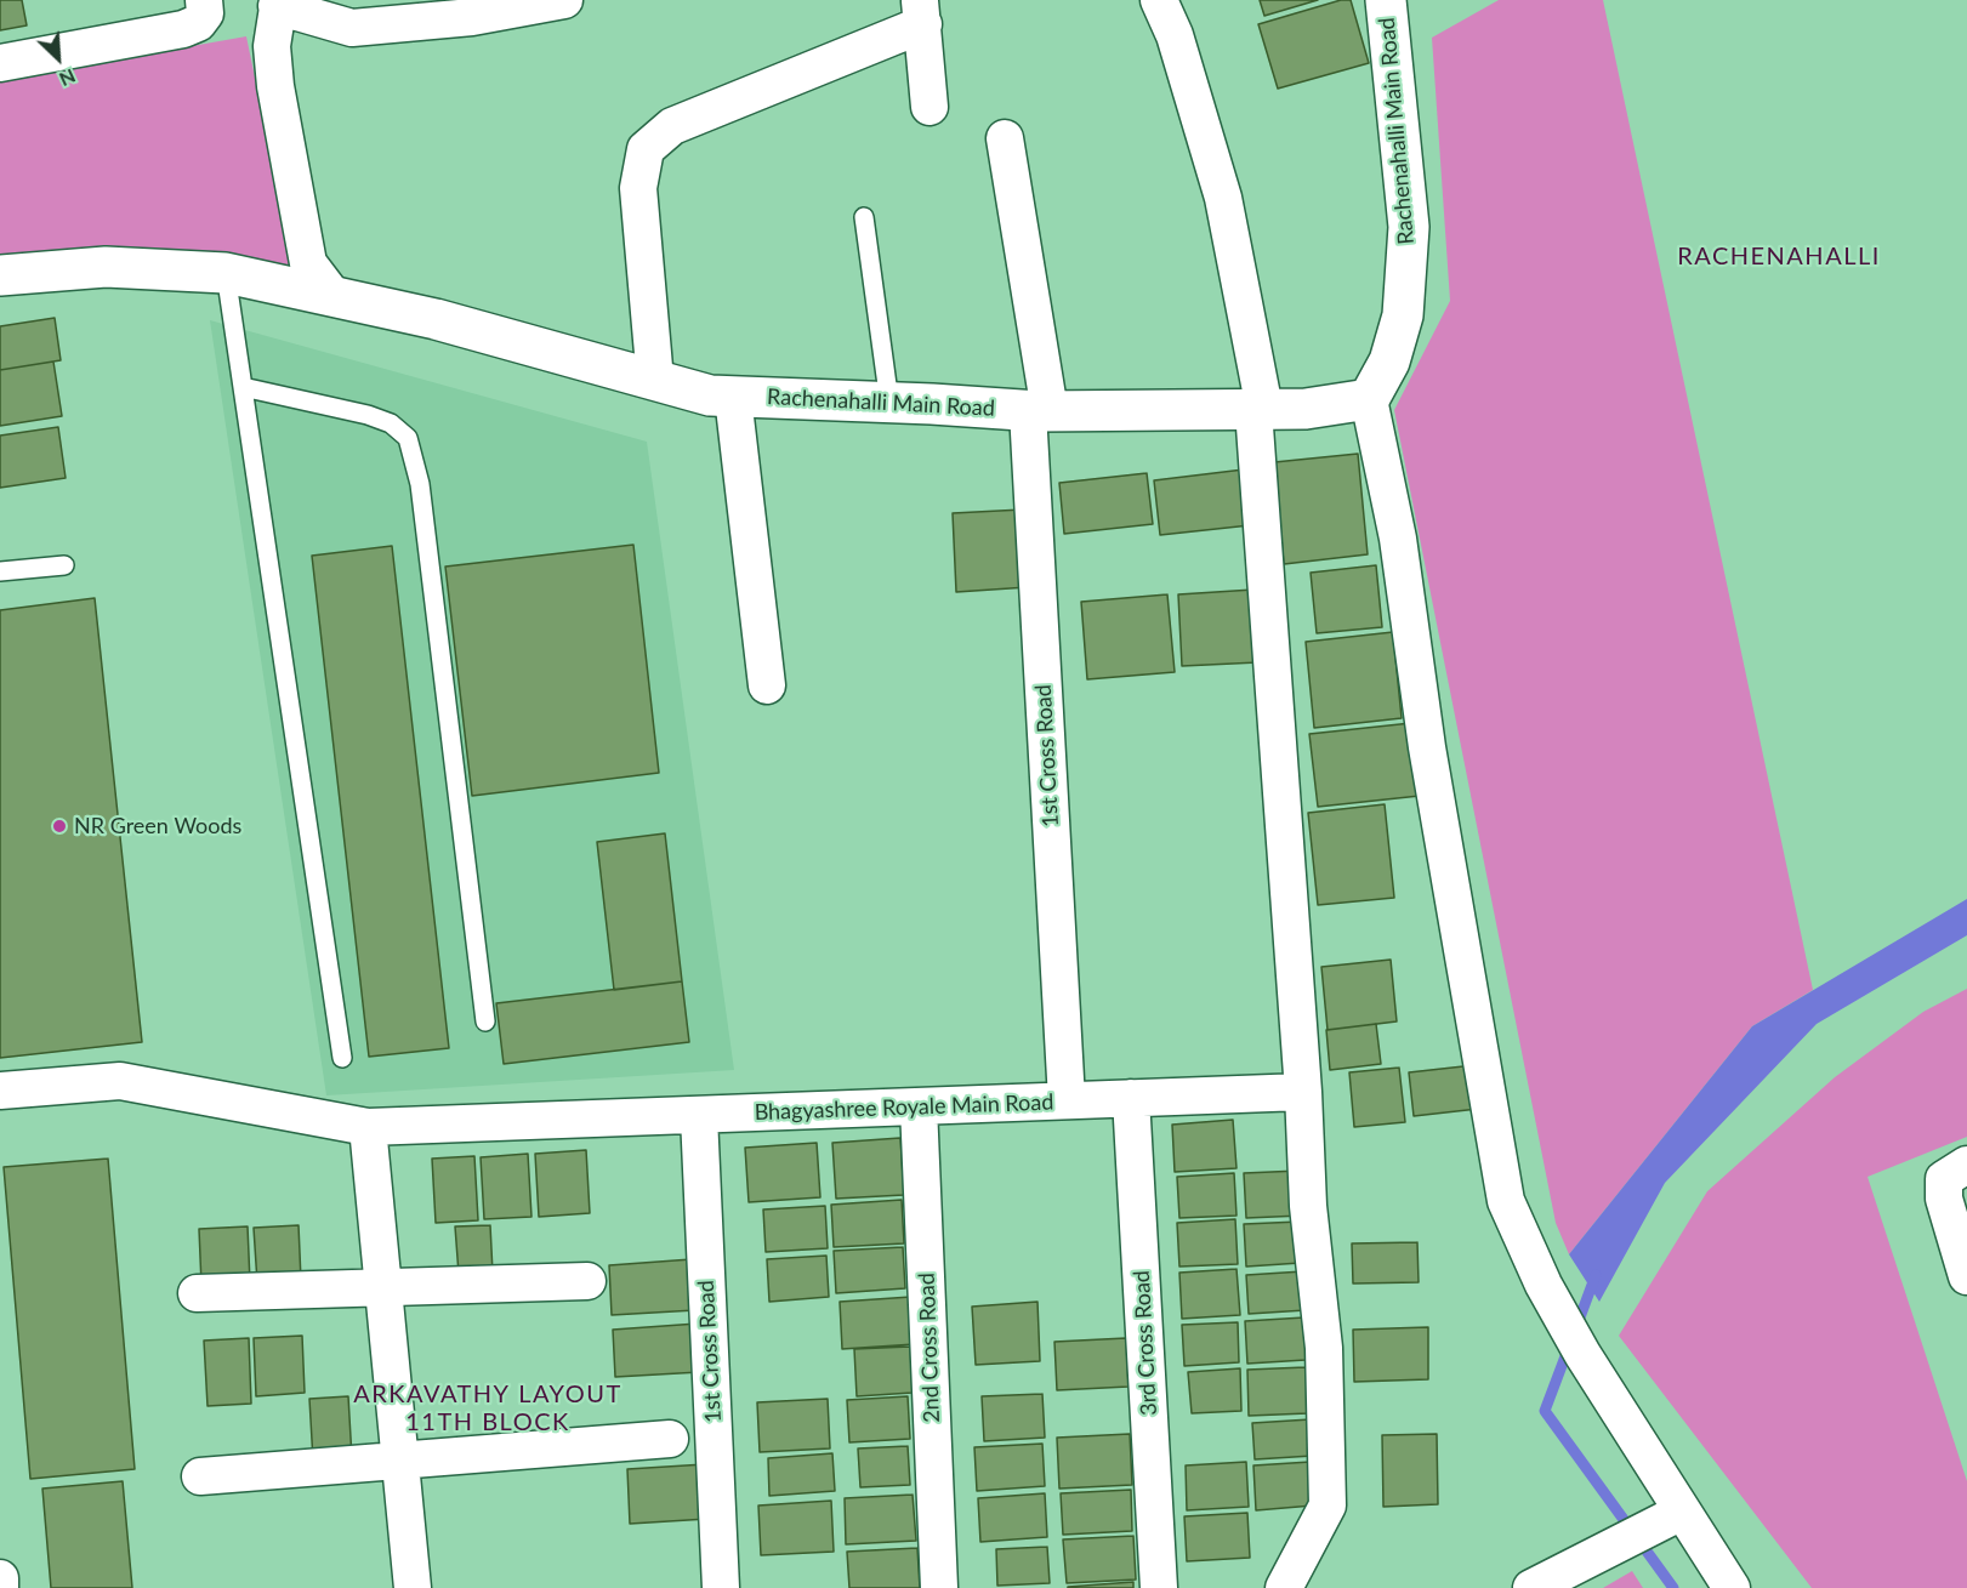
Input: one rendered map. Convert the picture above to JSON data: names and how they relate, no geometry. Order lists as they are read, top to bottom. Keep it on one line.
{"streets":{"street":["Rachenahalli Main Road","1st Cross Road","Bhagyashree Royale Main Road","3rd Cross Road","2nd Cross Road"]},"crossings":[["Rachenahalli Main Road","1st Cross Road"],["1st Cross Road","Bhagyashree Royale Main Road"],["Bhagyashree Royale Main Road","3rd Cross Road"],["Bhagyashree Royale Main Road","2nd Cross Road"]],"districts":["RACHENAHALLI","ARKAVATHY LAYOUT 11TH BLOCK"],"places":["NR Green Woods"],"north":"bottom right"}
